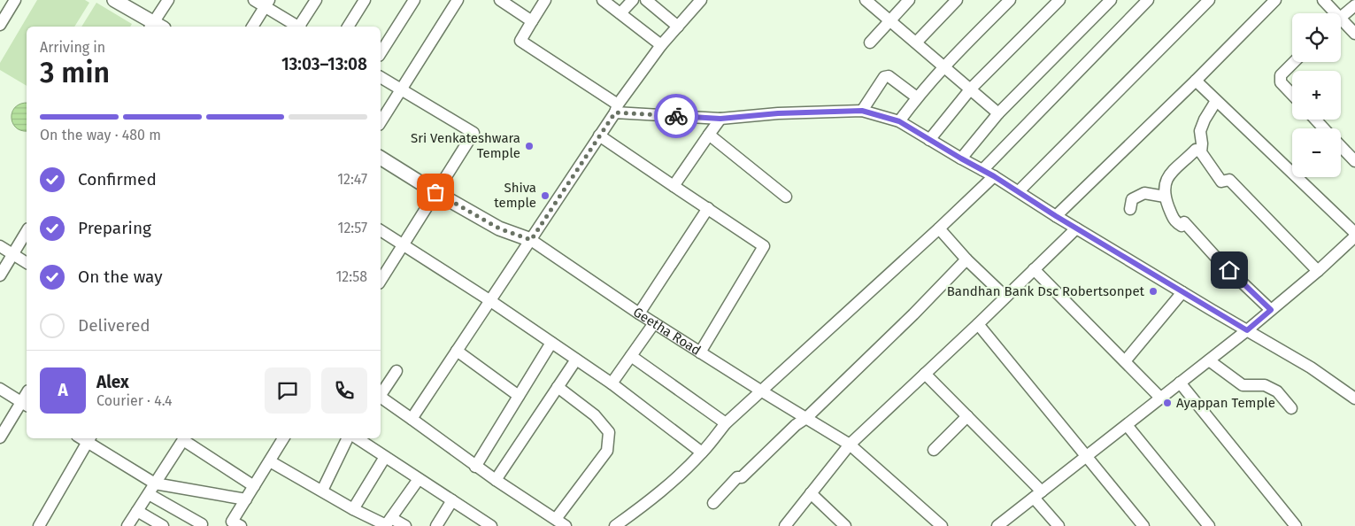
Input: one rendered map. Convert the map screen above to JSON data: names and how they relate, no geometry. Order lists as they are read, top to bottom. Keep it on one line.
{"streets":{"main road":["Geetha Road"]},"places":["Sri Venkateshwara Temple","Shiva temple","Bandhan Bank Dsc Robertsonpet","Ayappan Temple"],"page":{"map_buttons":["+","−"],"heading":["3 min","Arriving in","13:03–13:08"],"panel":["Alex","Courier · 4.4"],"bar":"On the way · 480 m","list":[["Confirmed","12:47"],["Preparing","12:57"],["On the way","12:58"],"Delivered"],"round":"A"}}
